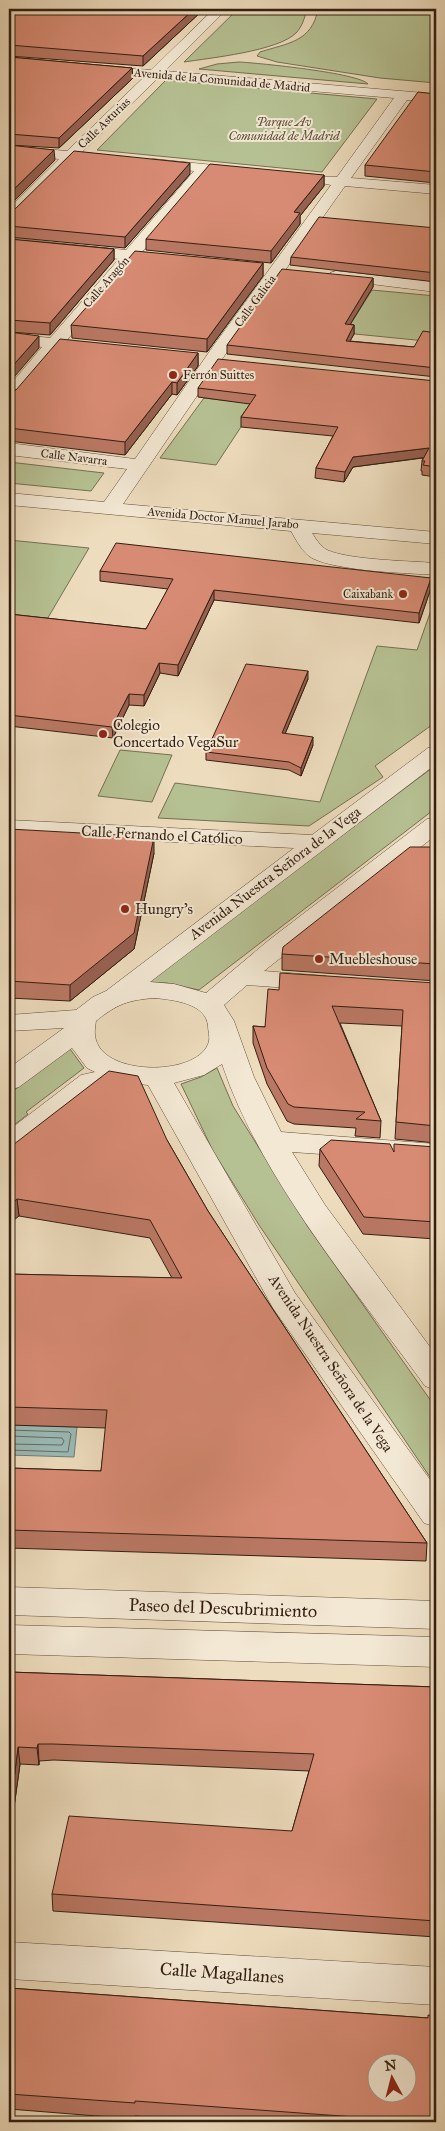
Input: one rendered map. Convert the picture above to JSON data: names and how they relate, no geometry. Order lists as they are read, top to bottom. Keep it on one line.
{"streets":{"street":["Avenida de la Comunidad de Madrid","Calle Asturias","Calle Aragón","Calle Galicia","Calle Navarra","Avenida Doctor Manuel Jarabo","Calle Fernando el Católico","Avenida Nuestra Señora de la Vega","Paseo del Descubrimiento","Calle Magallanes"]},"crossings":[["Avenida de la Comunidad de Madrid","Calle Asturias"],["Avenida de la Comunidad de Madrid","Calle Galicia"],["Calle Galicia","Calle Navarra"],["Calle Galicia","Avenida Doctor Manuel Jarabo"],["Calle Fernando el Católico","Avenida Nuestra Señora de la Vega"]],"parks":["Parque Av Comunidad de Madrid"],"places":["Ferrón Suittes","Caixabank","Colegio Concertado VegaSur","Hungry's","Muebleshouse"],"north":"top"}
